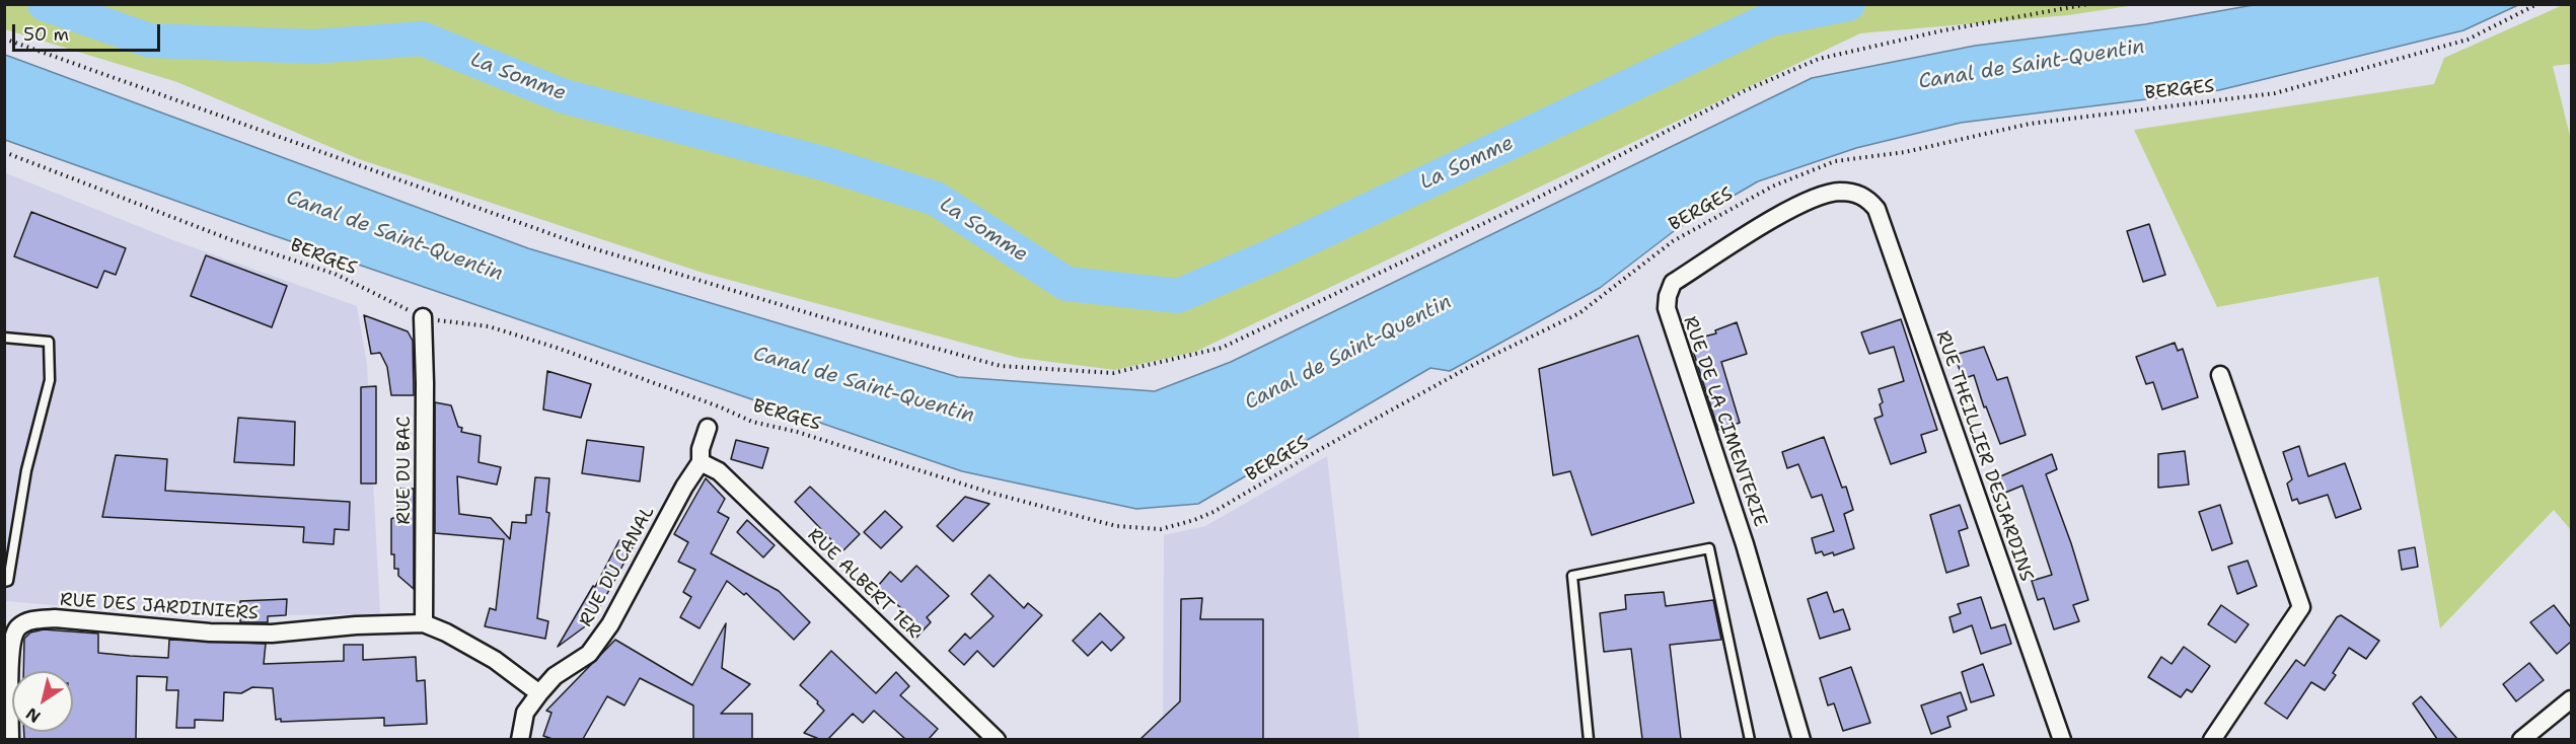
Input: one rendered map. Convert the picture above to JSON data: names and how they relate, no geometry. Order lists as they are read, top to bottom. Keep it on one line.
{"streets":{"street":["RUE DE LA CIMENTERIE","RUE THEILLIER DESJARDINS","RUE DU BAC","RUE DU CANAL","RUE ALBERT 1ER","RUE DES JARDINIERS"],"path":["BERGES"]},"crossings":[["BERGES","RUE DU BAC"],["RUE DE LA CIMENTERIE","RUE THEILLIER DESJARDINS"],["RUE DU BAC","RUE DES JARDINIERS"],["RUE DU CANAL","RUE ALBERT 1ER"],["RUE DU CANAL","RUE DES JARDINIERS"]],"water":["Canal de Saint-Quentin","La Somme"],"scale_bar":"50 m","north":"bottom left"}
